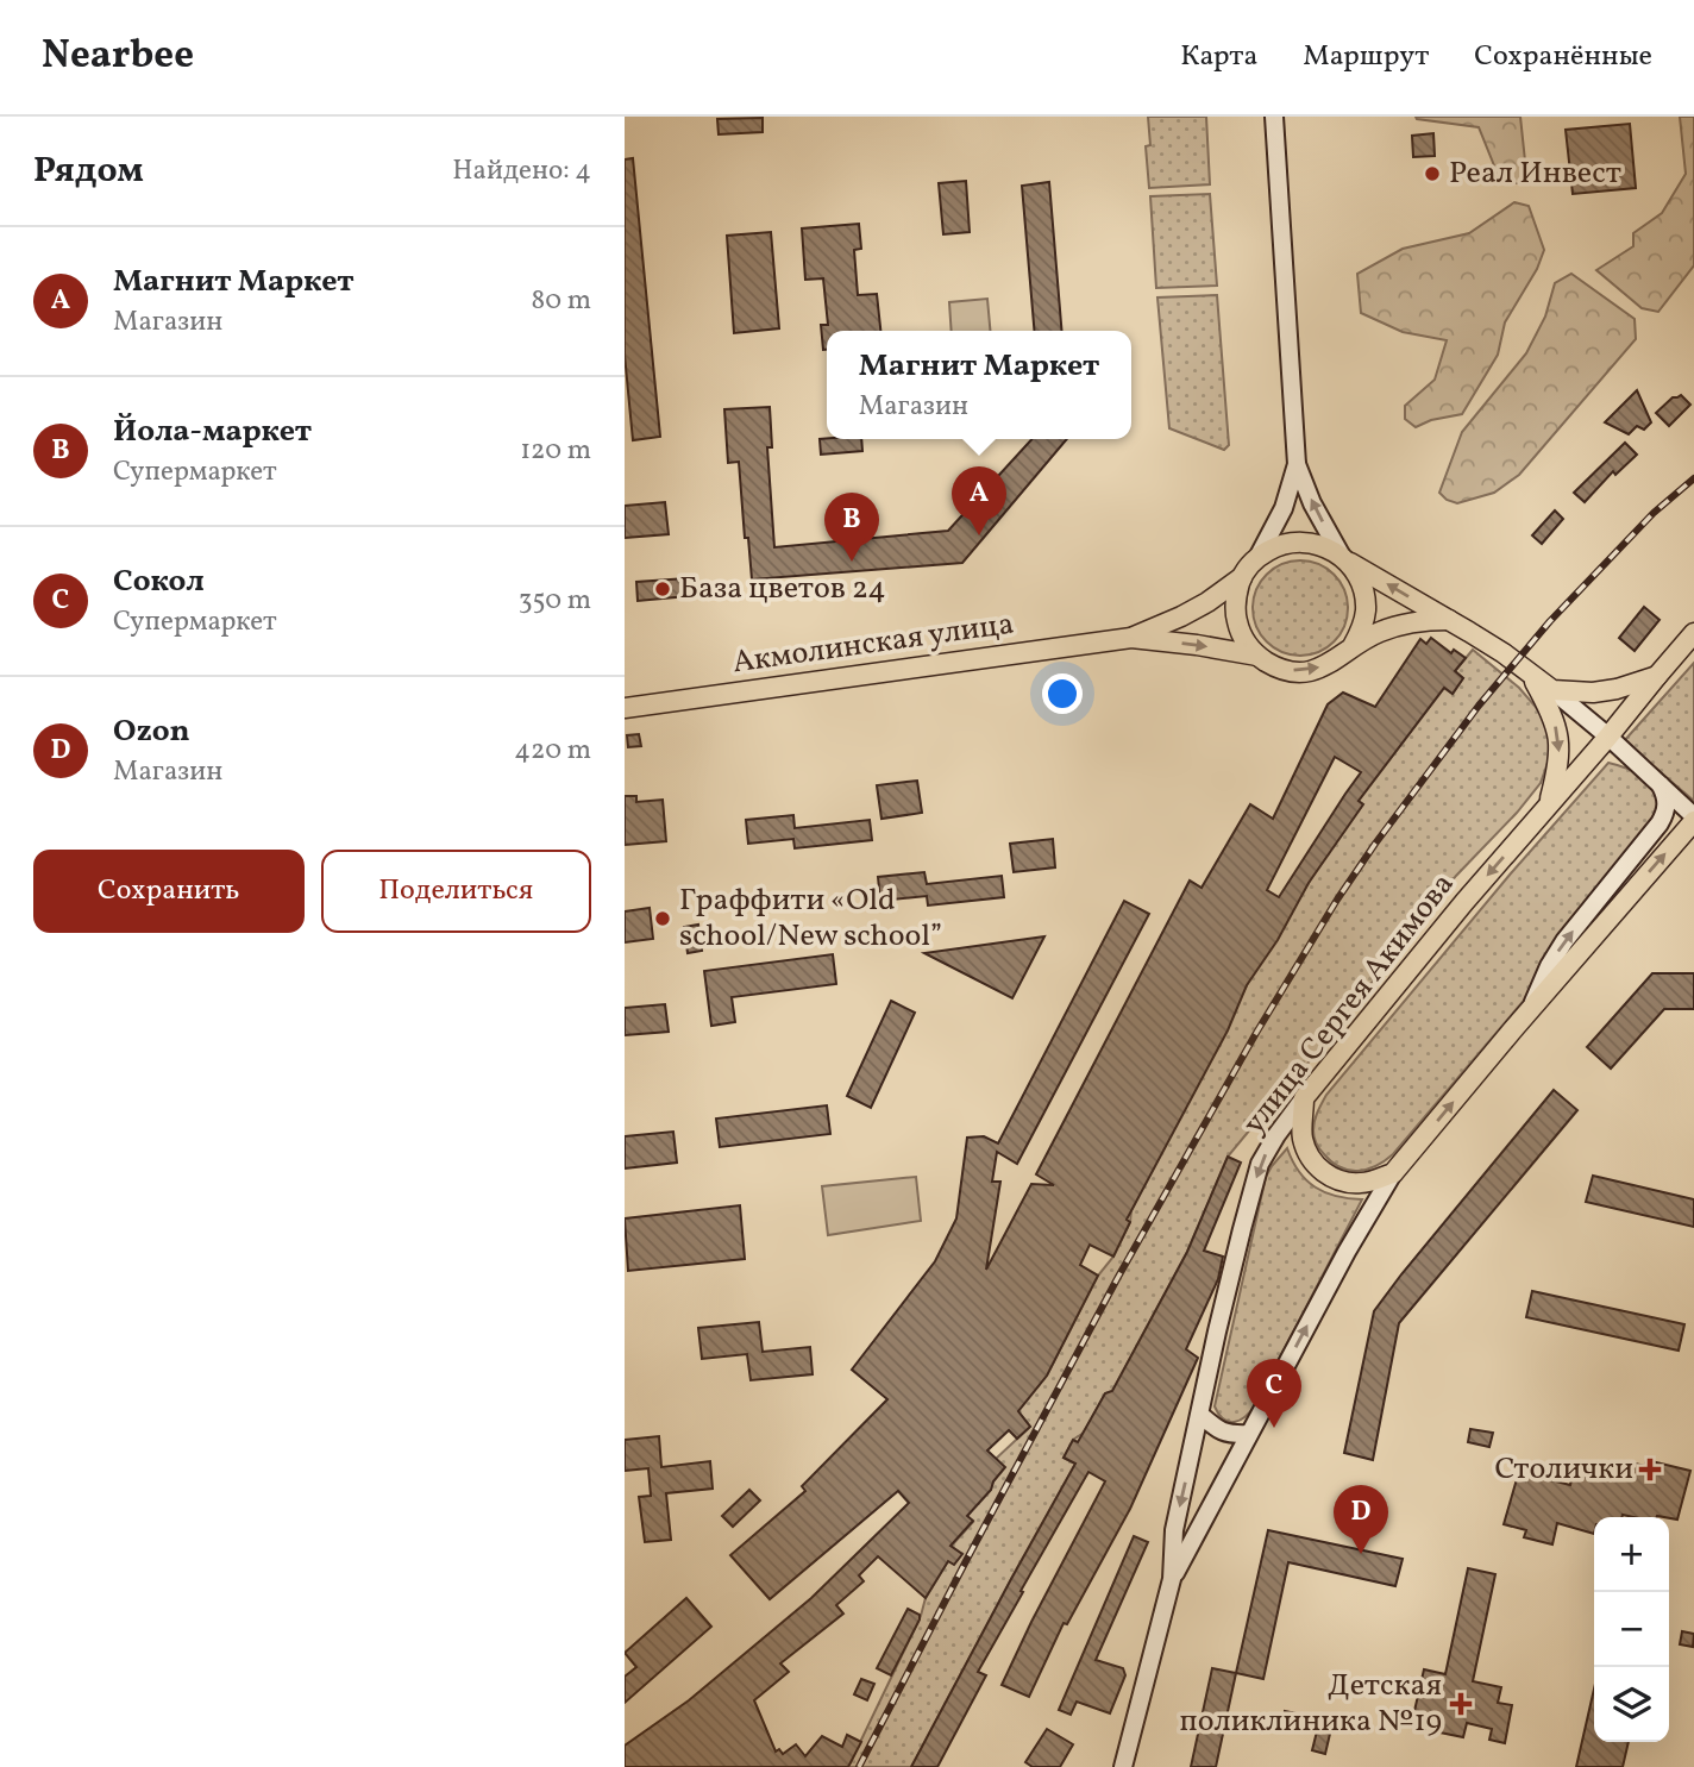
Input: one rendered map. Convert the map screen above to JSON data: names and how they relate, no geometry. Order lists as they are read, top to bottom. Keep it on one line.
{"streets":{"main road":["Акмолинская улица","улица Сергея Акимова"]},"places":{"other":["Реал Инвест","База цветов 24","Граффити «Old school/New school”"],"health":["Столички","Детская поликлиника №19"]},"page":{"header":"Nearbee","nav":["Карта","Маршрут","Сохранённые"],"heading":["Рядом","Найдено: 4"],"list":[{"mark":"A","name":"Магнит Маркет","note":"Магазин","value":"80 m"},{"mark":"B","name":"Йола-маркет","note":"Супермаркет","value":"120 m"},{"mark":"C","name":"Сокол","note":"Супермаркет","value":"350 m"},{"mark":"D","name":"Ozon","note":"Магазин","value":"420 m"}],"popup":["Магнит Маркет","Магазин"],"pins":["A","B","C","D"],"buttons":["Сохранить","Поделиться"],"map_buttons":["+","−"]}}
